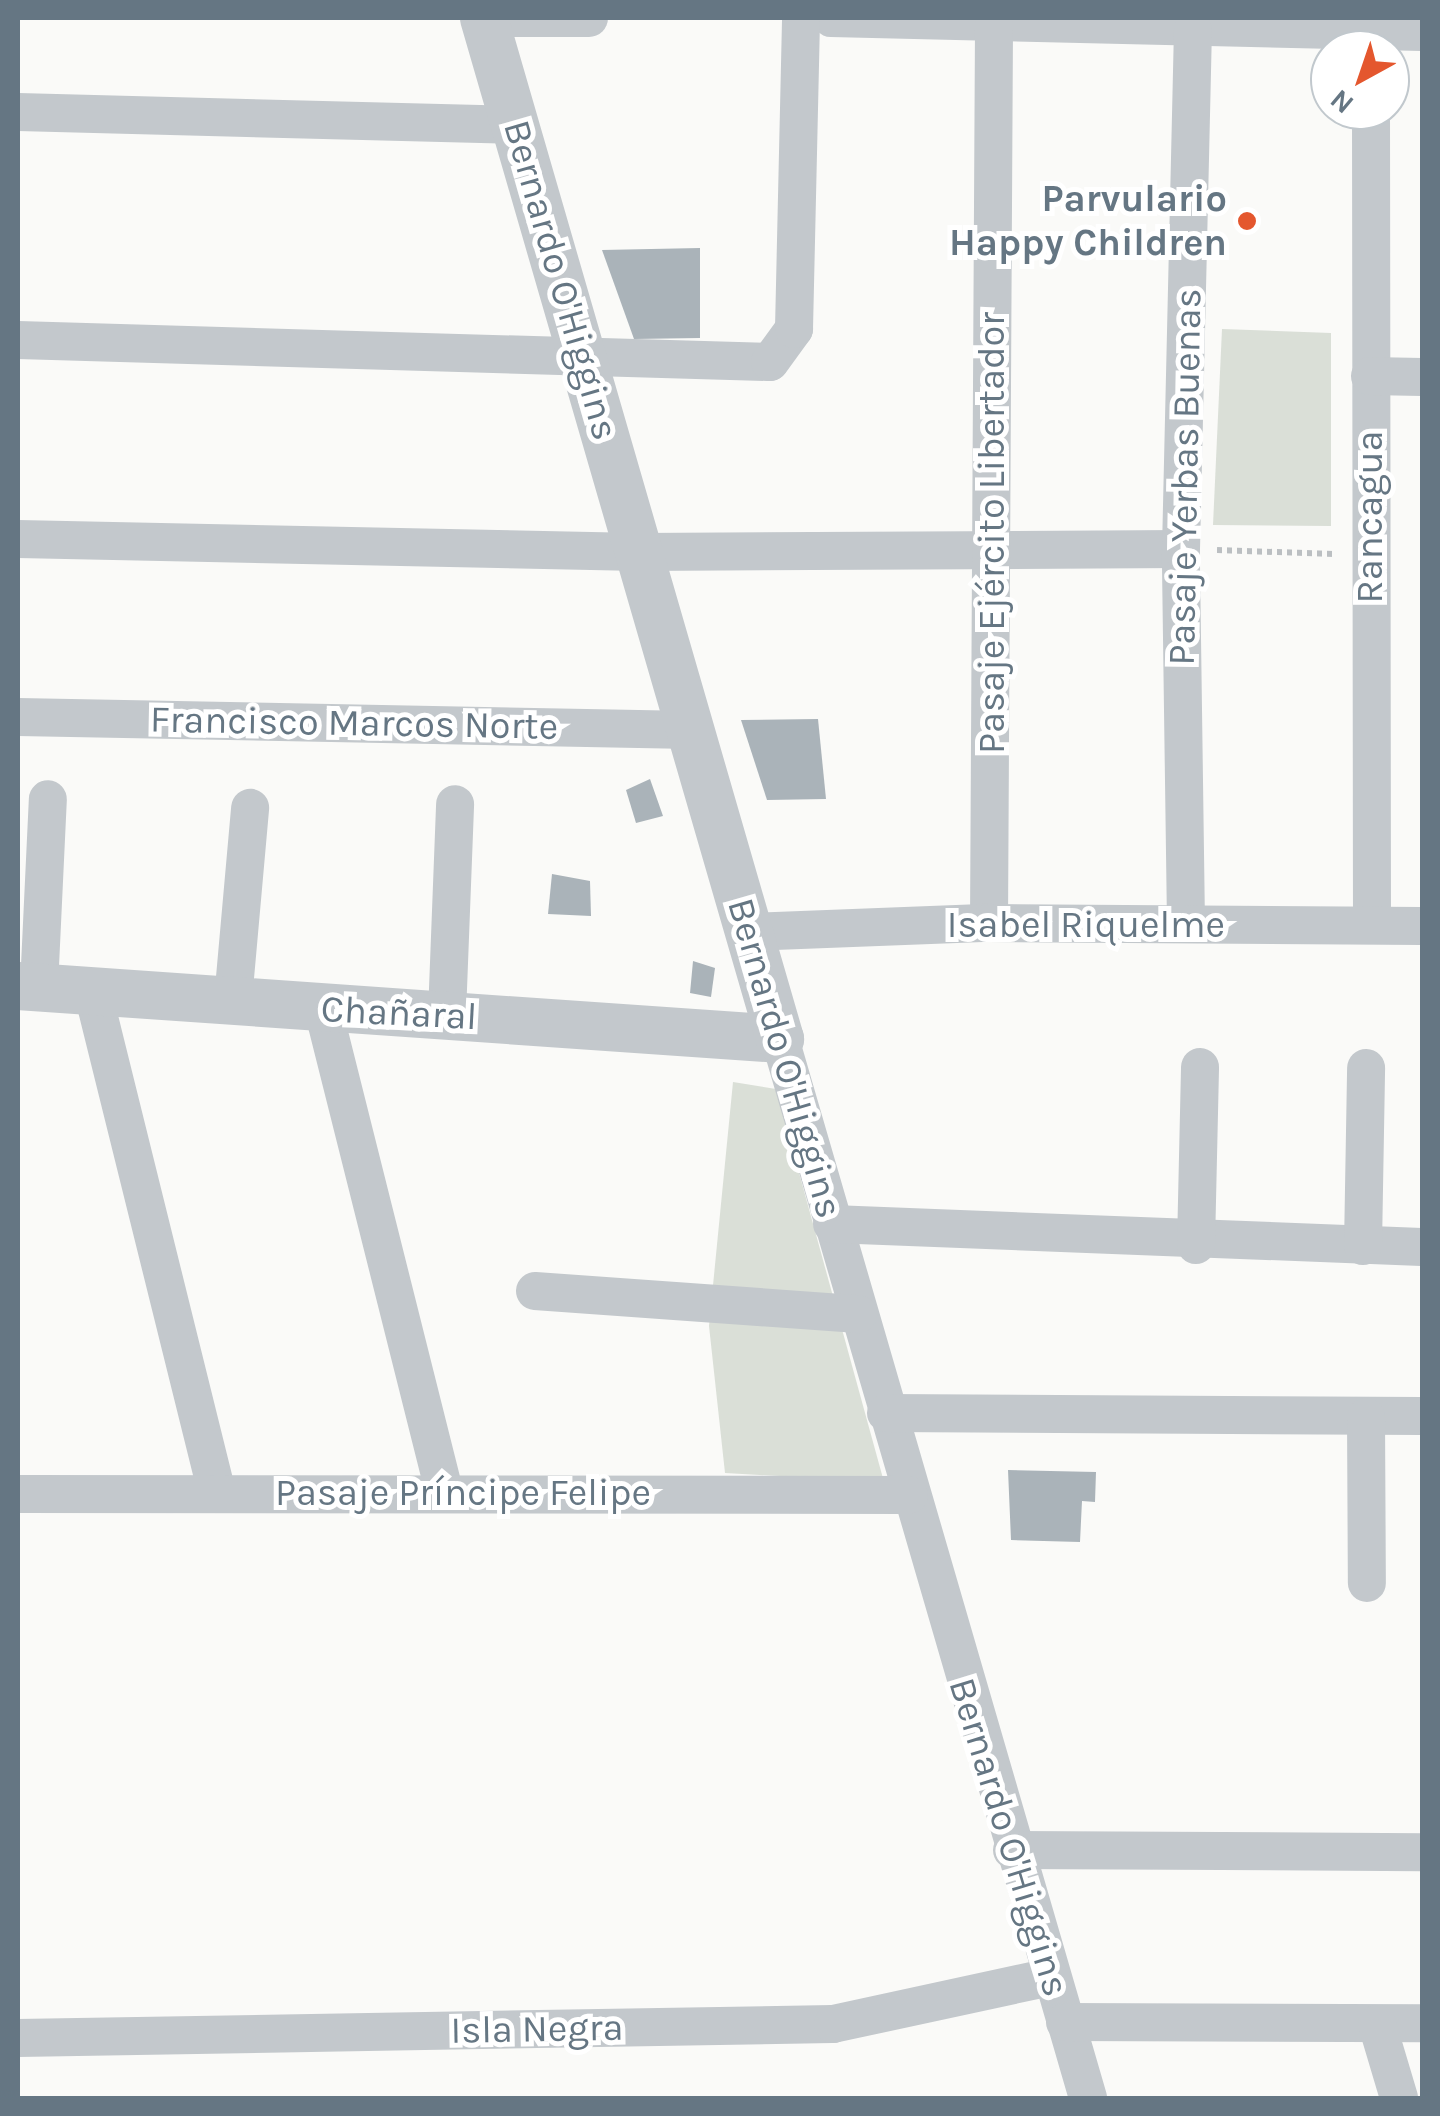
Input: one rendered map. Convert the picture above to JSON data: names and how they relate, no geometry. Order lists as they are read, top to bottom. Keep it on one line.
{"streets":{"street":["Bernardo O'Higgins","Pasaje Yerbas Buenas","Rancagua","Pasaje Ejército Libertador","Francisco Marcos Norte","Isabel Riquelme","Chañaral","Pasaje Príncipe Felipe","Isla Negra"]},"crossings":[["Bernardo O'Higgins","Francisco Marcos Norte"],["Bernardo O'Higgins","Isabel Riquelme"],["Bernardo O'Higgins","Chañaral"],["Bernardo O'Higgins","Pasaje Príncipe Felipe"],["Bernardo O'Higgins","Isla Negra"],["Pasaje Yerbas Buenas","Isabel Riquelme"],["Rancagua","Isabel Riquelme"],["Pasaje Ejército Libertador","Isabel Riquelme"]],"places":["Parvulario Happy Children"],"north":"bottom left"}
